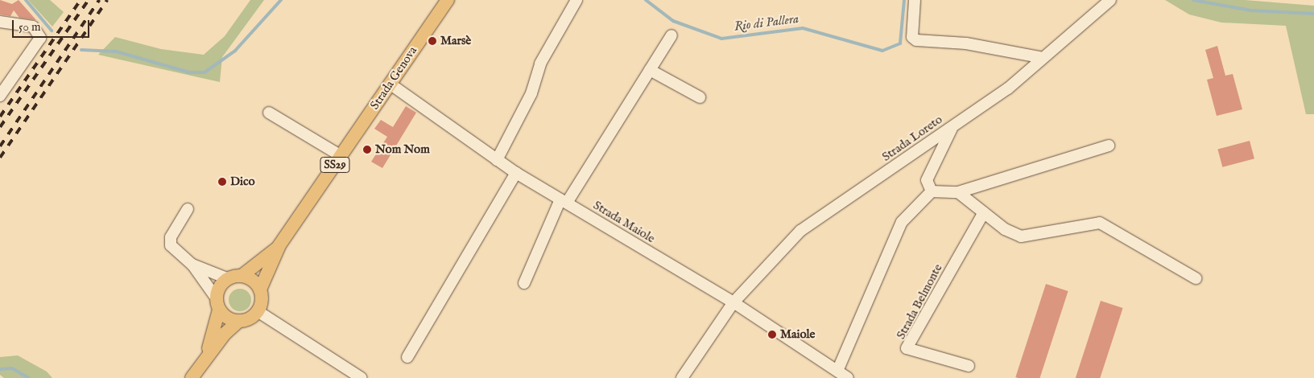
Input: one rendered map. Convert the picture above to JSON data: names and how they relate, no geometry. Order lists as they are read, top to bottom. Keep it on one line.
{"streets":{"main road":["Strada Genova","SS29"],"street":["Strada Loreto","Strada Maiole","Strada Belmonte"]},"crossings":[["Strada Genova","Strada Maiole"],["Strada Loreto","Strada Maiole"]],"water":["Rio di Pallera"],"places":["Marsè","Nom Nom","Dico","Maiole"],"scale_bar":"50 m"}
